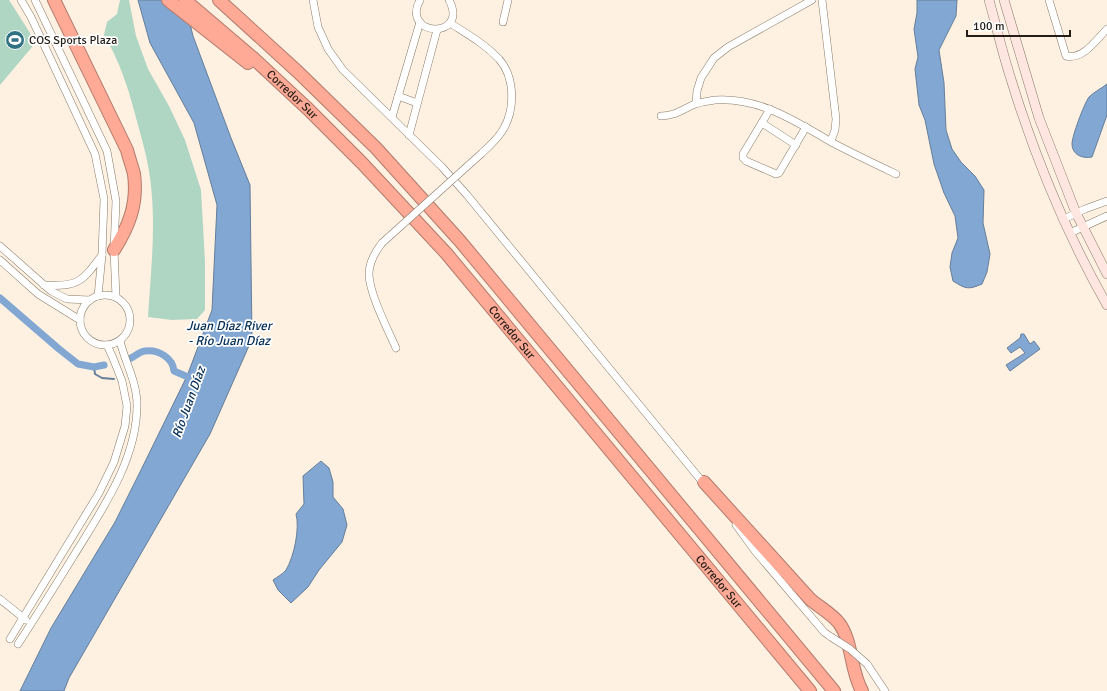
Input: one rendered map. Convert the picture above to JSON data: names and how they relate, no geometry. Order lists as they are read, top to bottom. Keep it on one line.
{"streets":{"highway":["Corredor Sur"]},"water":["Juan Díaz River - Río Juan Díaz","Río Juan Díaz"],"places":{"sports":["COS Sports Plaza"]},"scale_bar":"100 m"}
